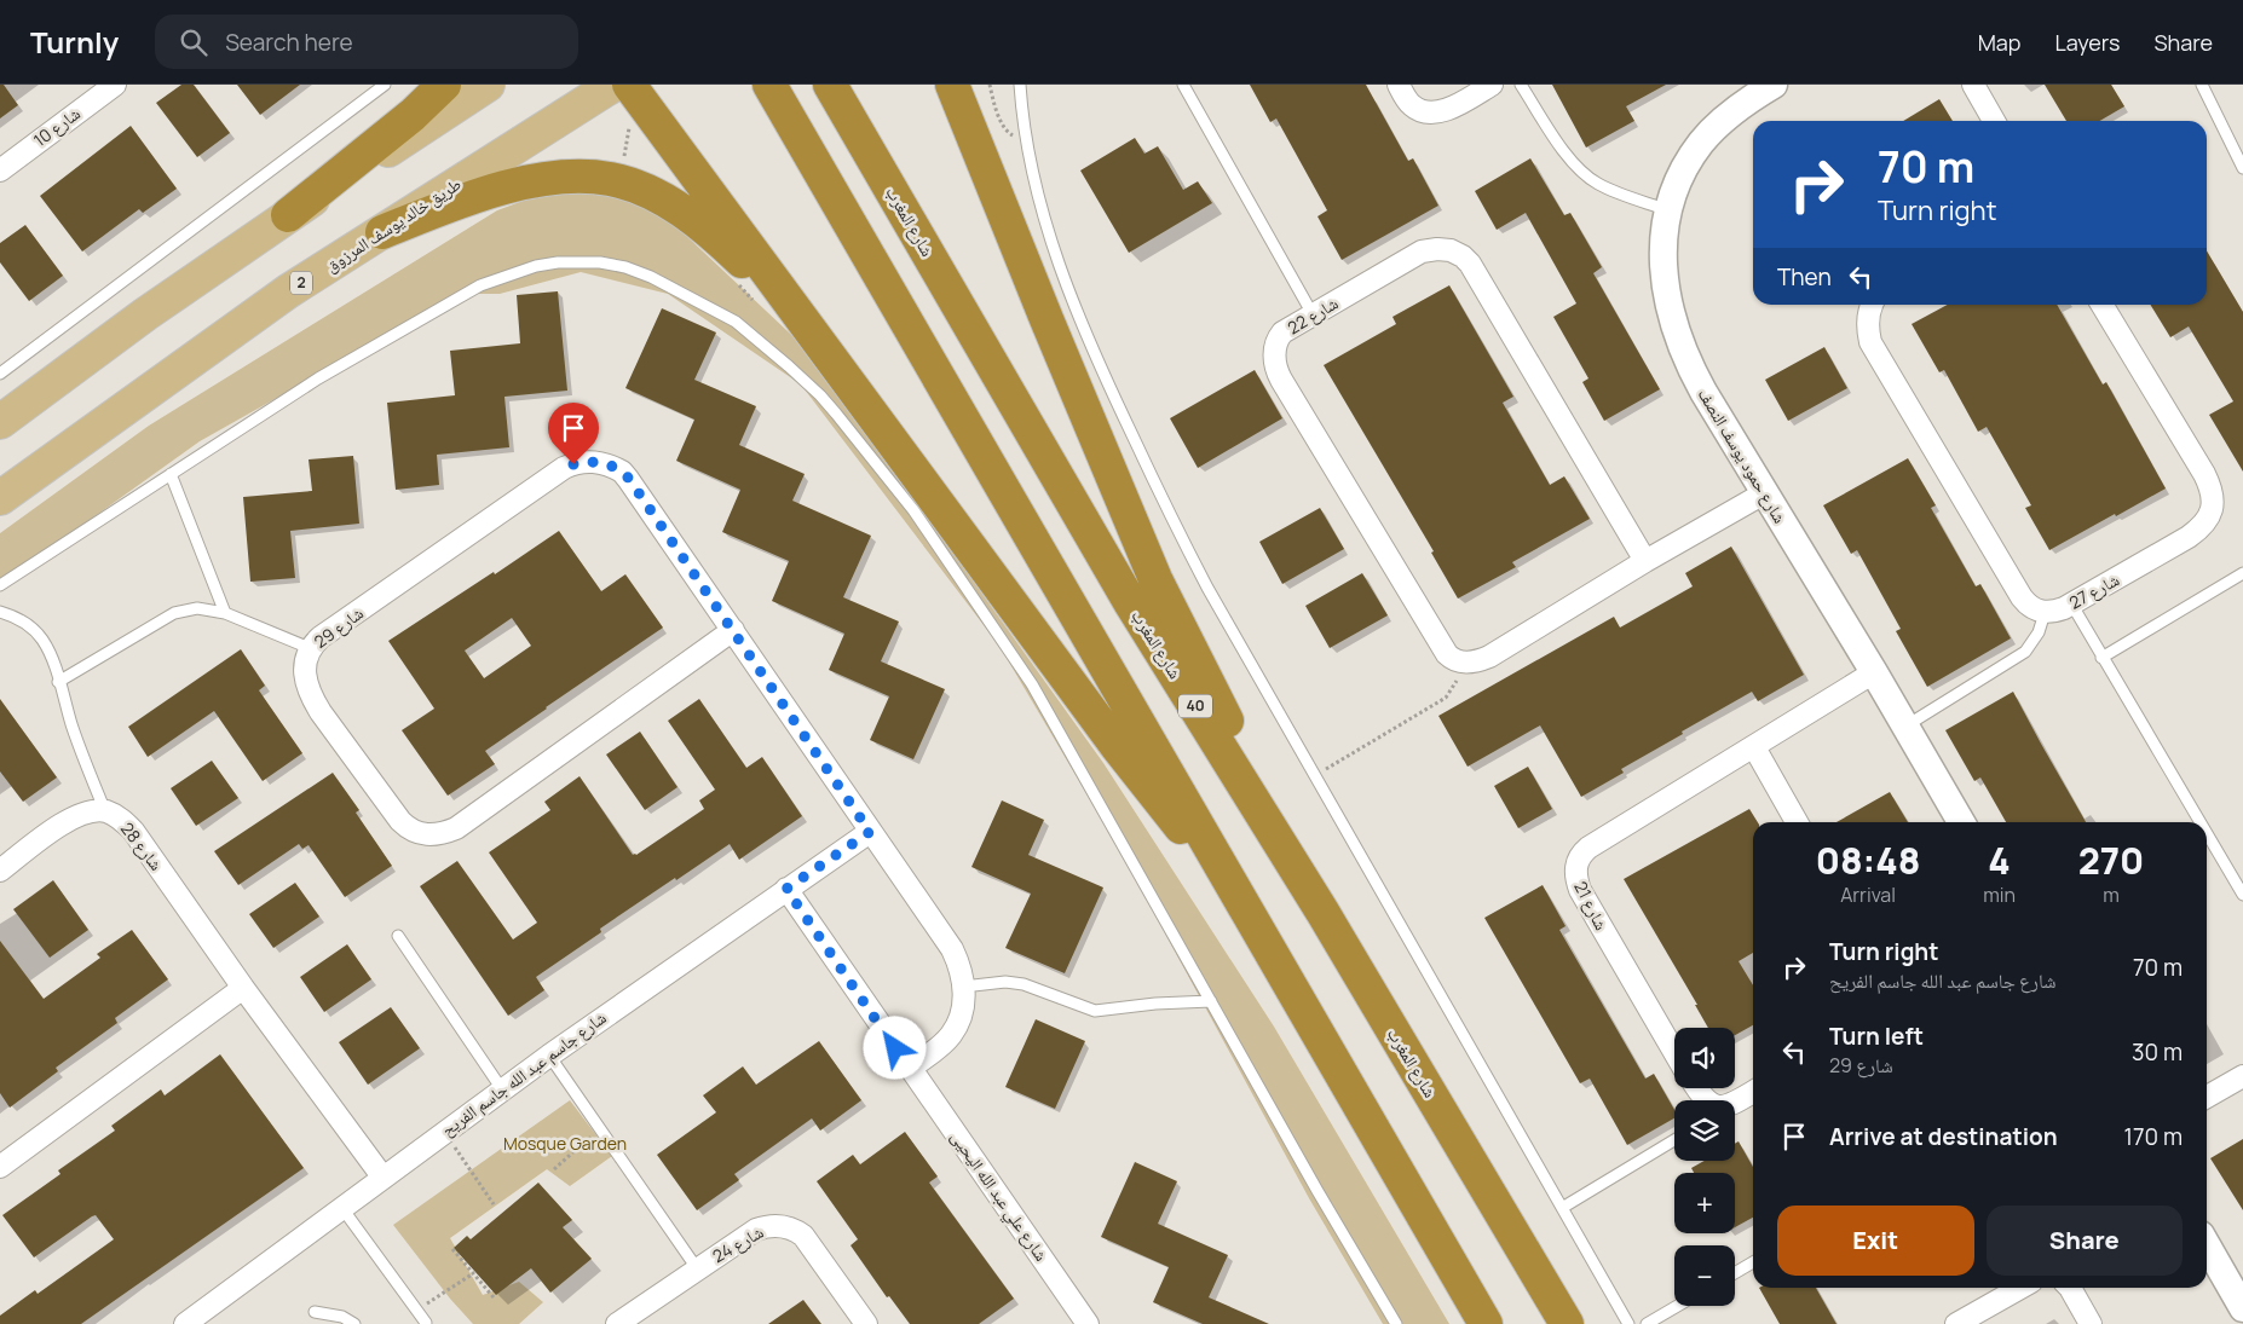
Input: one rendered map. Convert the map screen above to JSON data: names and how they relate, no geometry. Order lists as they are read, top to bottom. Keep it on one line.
{"streets":{"highway":["شارع المغرب","40"],"main road":["طريق خالد يوسف المرزوق","2"],"street":["شارع 10","شارع 22","شارع حمود يوسف النصف","شارع 27","شارع 29","شارع 28","شارع 21","شارع جاسم عبد الله جاسم الفريح","شارع علي عبد الله اليحيى","شارع 24"]},"crossings":[["شارع حمود يوسف النصف","شارع 21"],["شارع 29","شارع جاسم عبد الله جاسم الفريح"],["شارع 28","شارع جاسم عبد الله جاسم الفريح"],["شارع جاسم عبد الله جاسم الفريح","شارع علي عبد الله اليحيى"]],"parks":["Mosque Garden"],"page":{"header":"Turnly","search":"Search here","nav":["Map","Layers","Share"],"turn":["70 m","Turn right"],"then":"Then","eta":["08:48","Arrival","4","min","270","m"],"list":[{"name":"Turn right","note":"شارع جاسم عبد الله جاسم الفريح","value":"70 m"},{"name":"Turn left","note":"شارع 29","value":"30 m"},{"name":"Arrive at destination","value":"170 m"}],"map_buttons":["+","−"],"buttons":["Exit","Share"]}}
